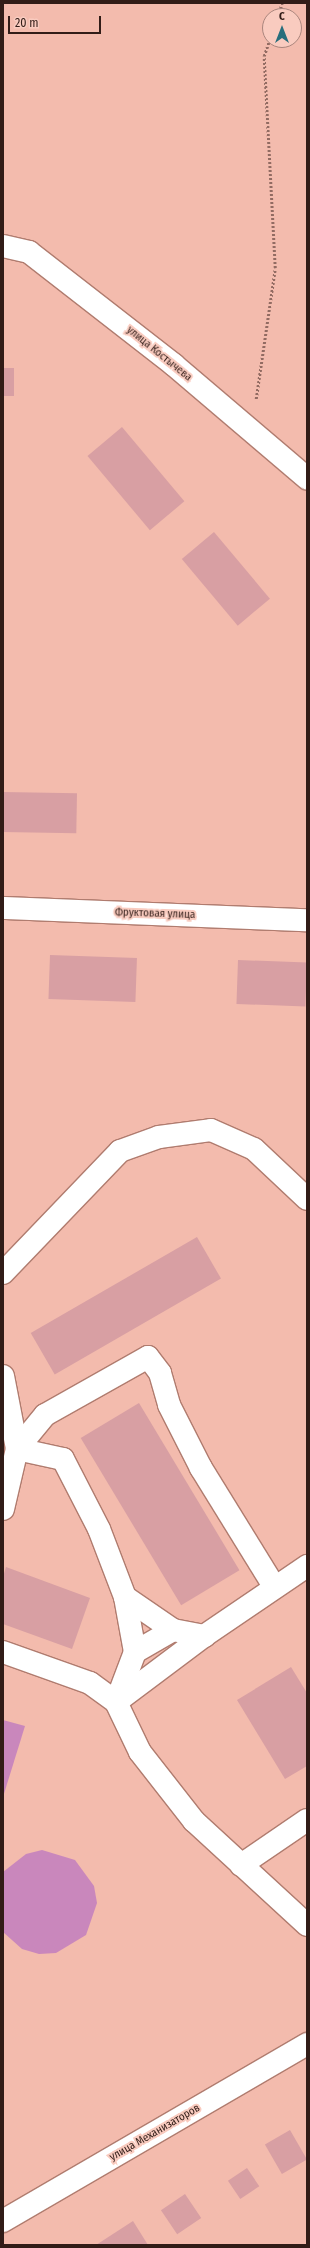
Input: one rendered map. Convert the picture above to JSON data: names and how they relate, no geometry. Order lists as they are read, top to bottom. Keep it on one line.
{"streets":{"street":["улица Костычева","Фруктовая улица","улица Механизаторов"]},"scale_bar":"20 m","north":"top"}
